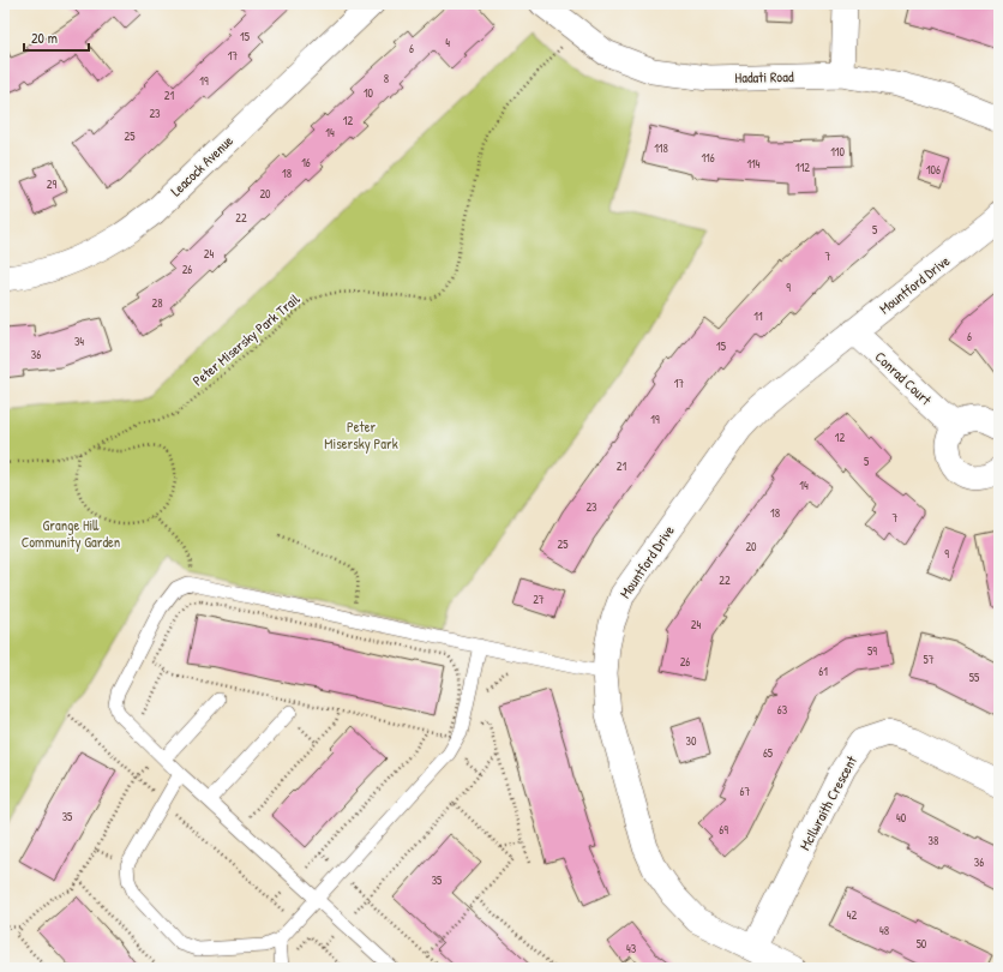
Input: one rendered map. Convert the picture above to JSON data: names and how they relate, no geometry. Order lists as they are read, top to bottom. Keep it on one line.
{"streets":{"street":["Hadati Road","Leacock Avenue","Mountford Drive","Conrad Court","McIlwraith Crescent"],"path":["Peter Misersky Park Trail"]},"crossings":[["Mountford Drive","Conrad Court"],["Mountford Drive","McIlwraith Crescent"]],"parks":["Peter Misersky Park","Grange Hill Community Garden"],"house_numbers":["15","4","6","17","8","19","10","21","23","12","14","25","118","110","116","16","114","112","106","18","29","20","22","5","24","7","26","9","28","11","6","34","15","36","17","19","12","5","21","14","23","18","7","25","20","9","22","27","24","59","57","26","61","55","63","30","65","67","35","40","69","38","36","35","42","48","50","43"],"scale_bar":"20 m"}
